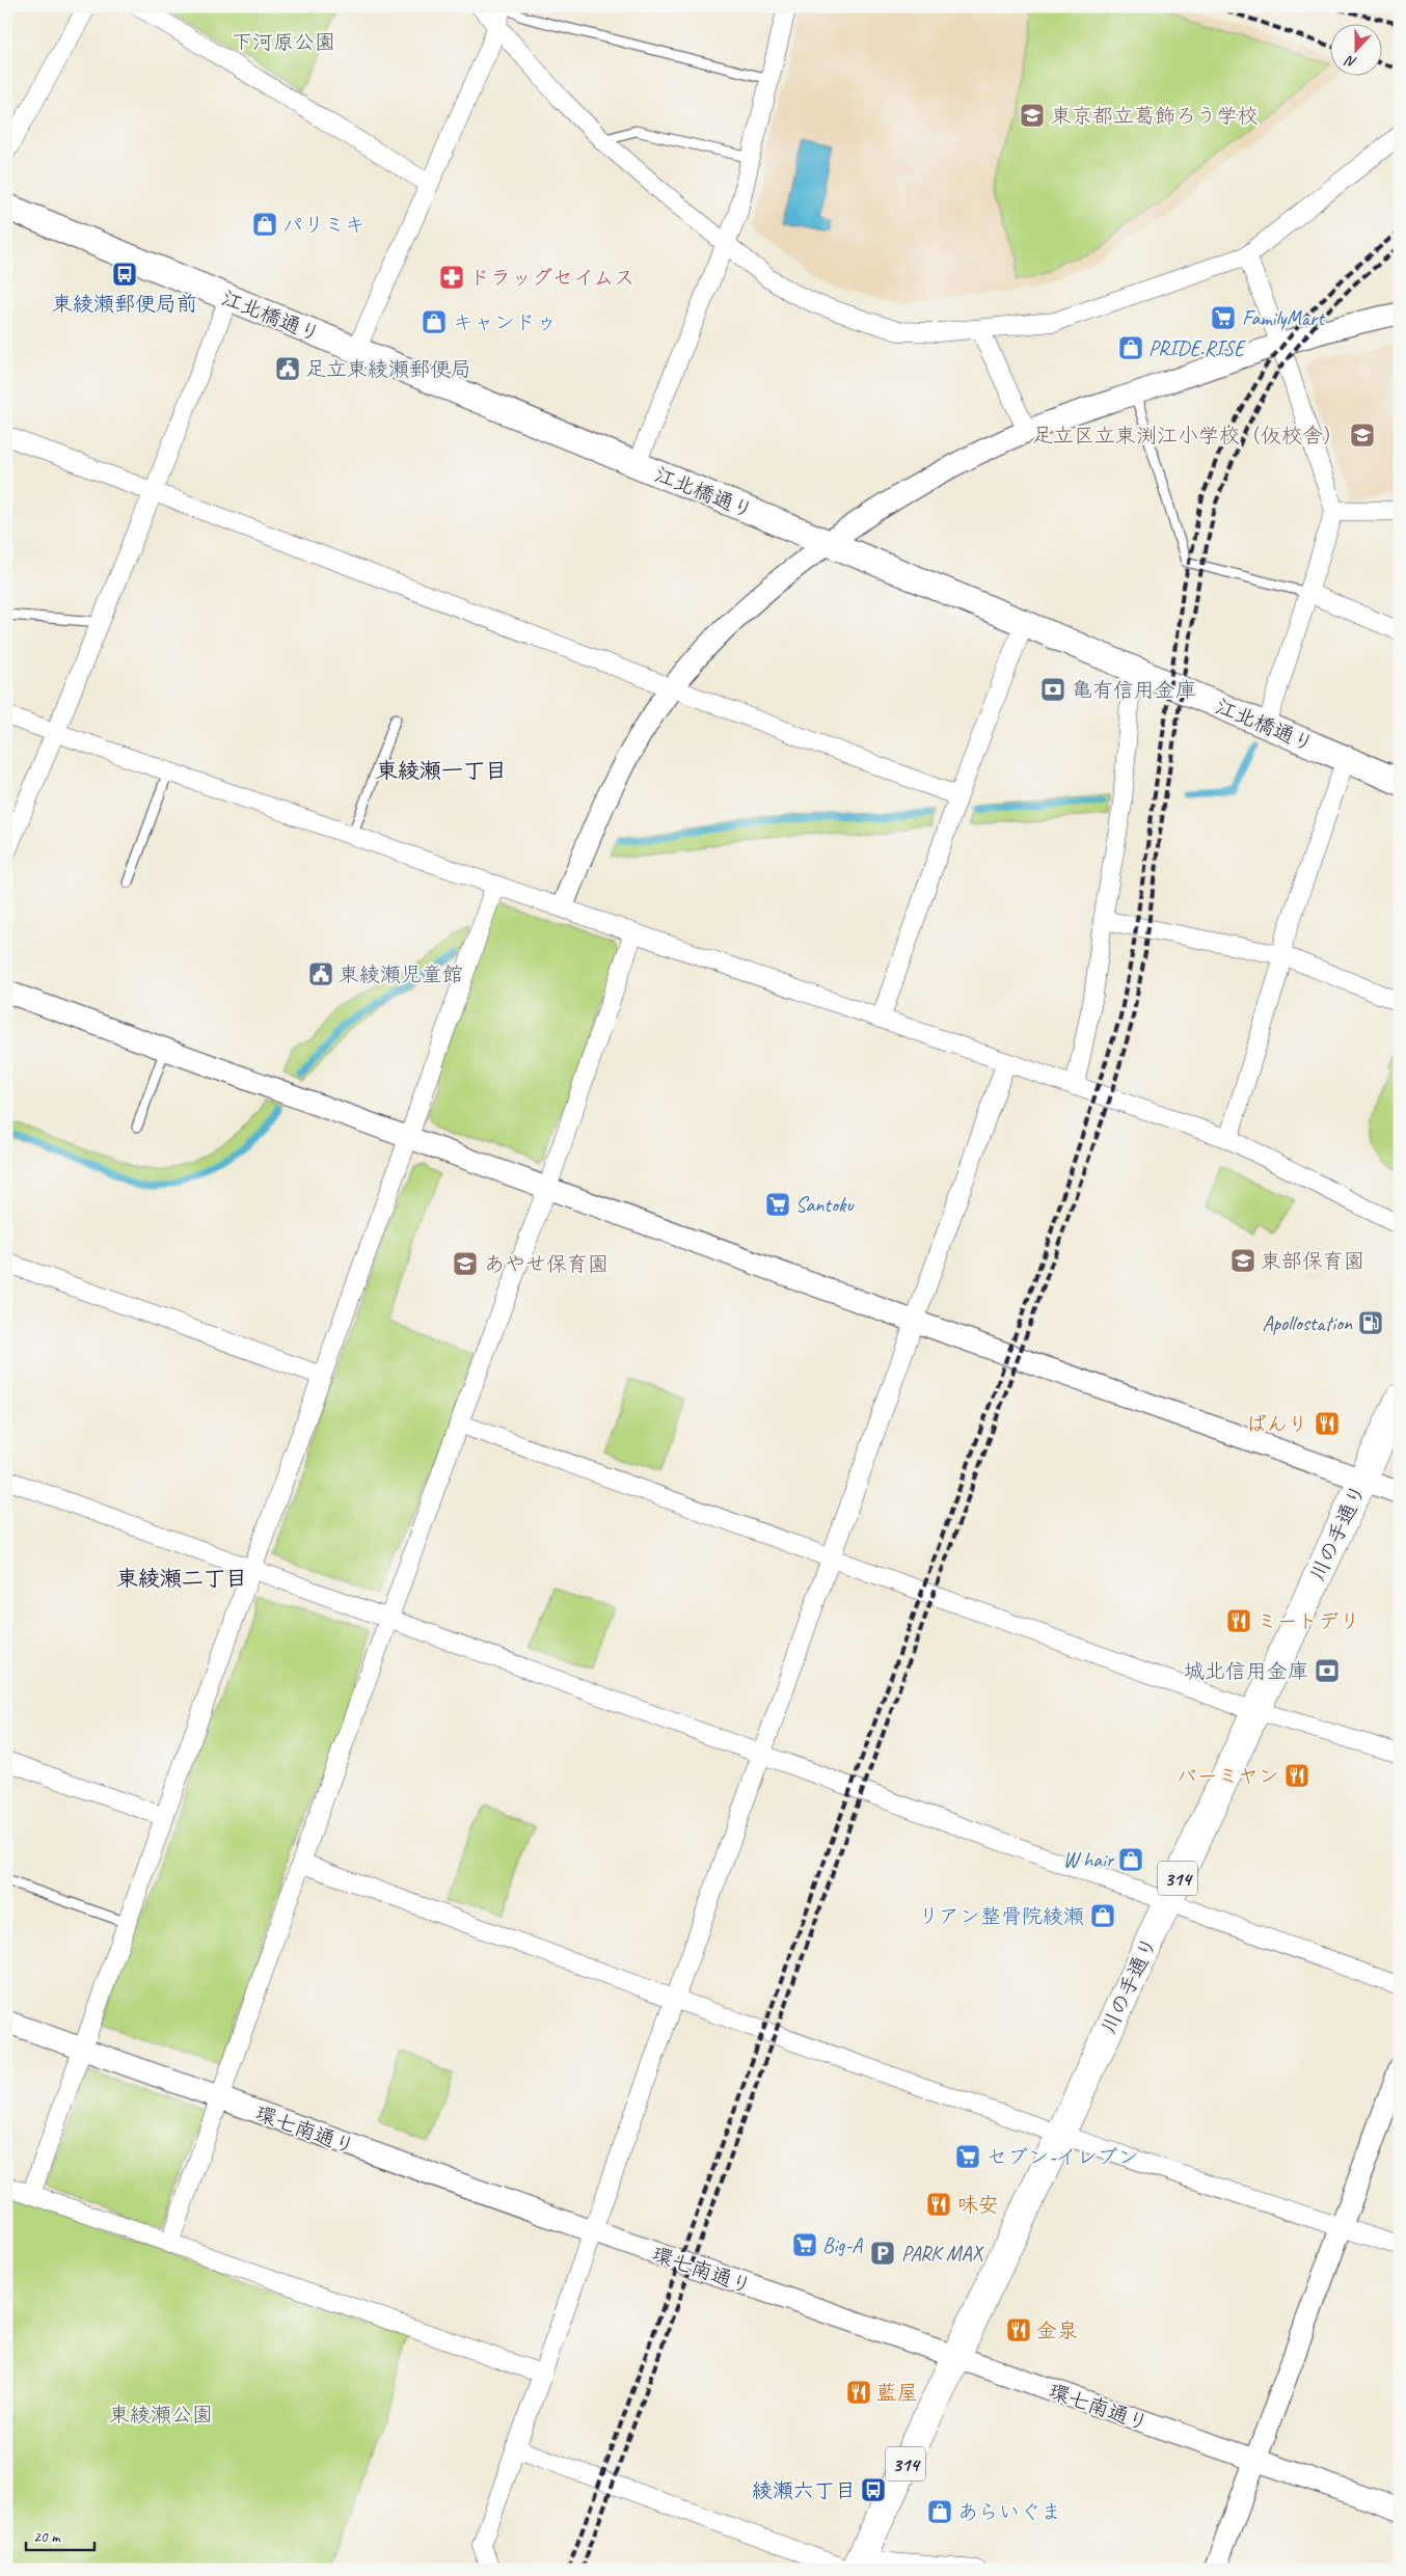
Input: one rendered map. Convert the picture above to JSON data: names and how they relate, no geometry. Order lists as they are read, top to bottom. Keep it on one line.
{"streets":{"main road":["江北橋通り","川の手通り","314"],"street":["環七南通り"]},"crossings":[["川の手通り","環七南通り"]],"districts":["東綾瀬一丁目","東綾瀬二丁目"],"parks":["下河原公園","東綾瀬公園"],"places":{"school or university":["東京都立葛飾ろう学校","足立区立東渕江小学校（仮校舎）","東部保育園","あやせ保育園"],"shop":["パリミキ","キャンドゥ","PRIDE.RISE","W hair","リアン整骨院綾瀬","あらいぐま"],"bus stop":["東綾瀬郵便局前","綾瀬六丁目"],"pharmacy":["ドラッグセイムス"],"supermarket":["FamilyMart","Santoku","セブン-イレブン","Big-A"],"public building":["足立東綾瀬郵便局","東綾瀬児童館"],"bank":["亀有信用金庫","城北信用金庫"],"fuel station":["Apollostation"],"restaurant":["ばんり","ミートデリ","バーミヤン","味安","金泉","藍屋"],"parking":["PARK MAX"]},"scale_bar":"20 m","north":"bottom"}
